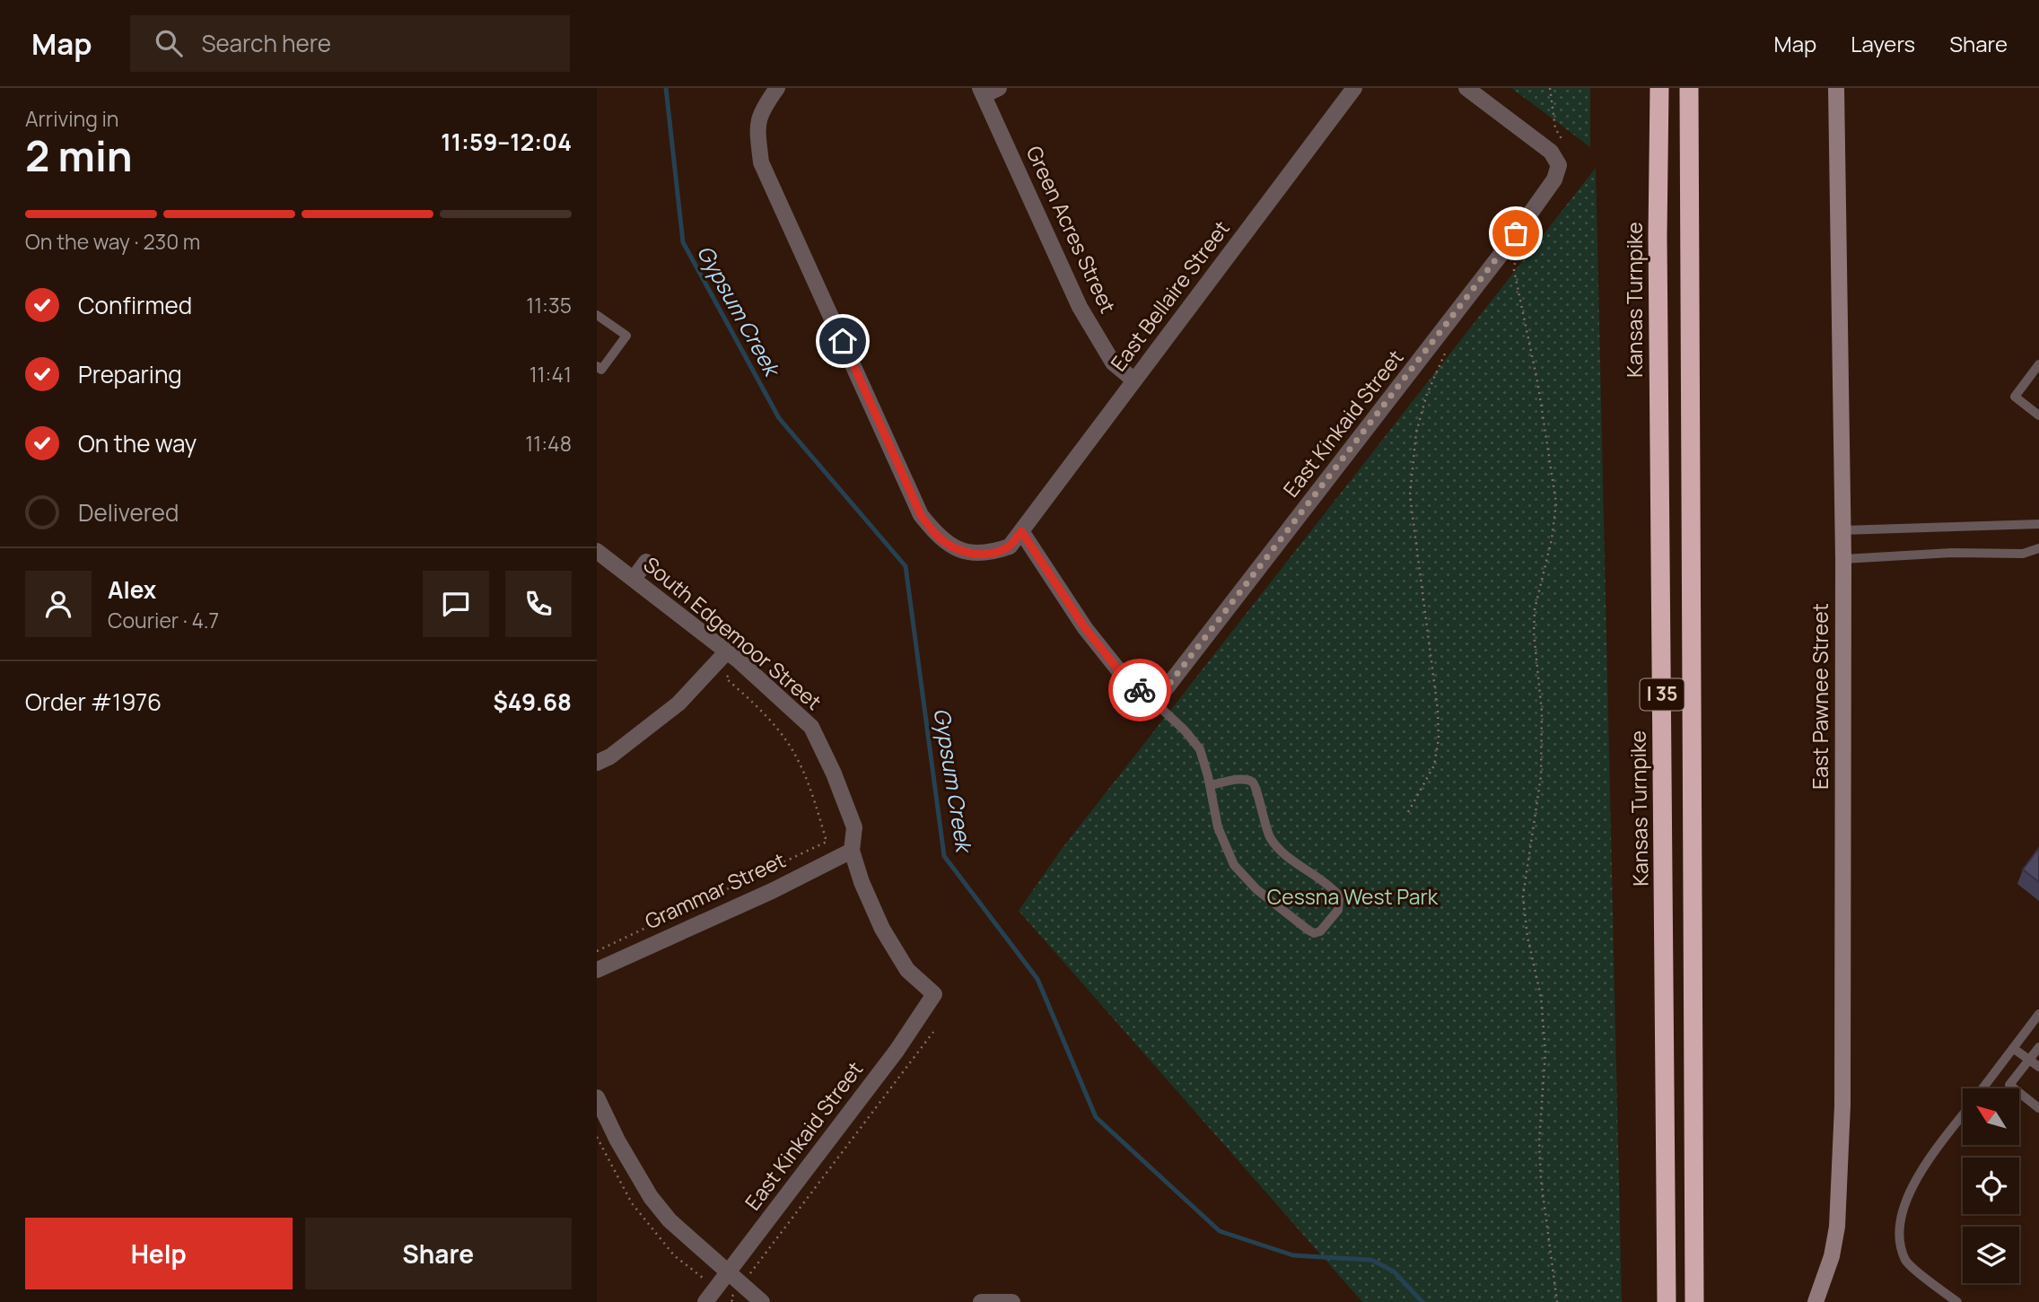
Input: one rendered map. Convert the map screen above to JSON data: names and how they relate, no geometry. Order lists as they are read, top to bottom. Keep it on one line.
{"streets":{"highway":["Kansas Turnpike","I 35"],"main road":["East Pawnee Street"],"street":["Green Acres Street","East Bellaire Street","East Kinkaid Street","South Edgemoor Street","Grammar Street"]},"crossings":[["Green Acres Street","East Bellaire Street"],["East Kinkaid Street","South Edgemoor Street"],["South Edgemoor Street","Grammar Street"]],"water":["Gypsum Creek"],"parks":["Cessna West Park"],"north":"top left","page":{"header":"Map","search":"Search here","nav":["Map","Layers","Share"],"heading":["2 min","Arriving in","11:59–12:04"],"panel":["Alex","Courier · 4.7","Order #1976","$49.68"],"bar":"On the way · 230 m","list":[["Confirmed","11:35"],["Preparing","11:41"],["On the way","11:48"],"Delivered"],"buttons":["Help","Share"]}}
